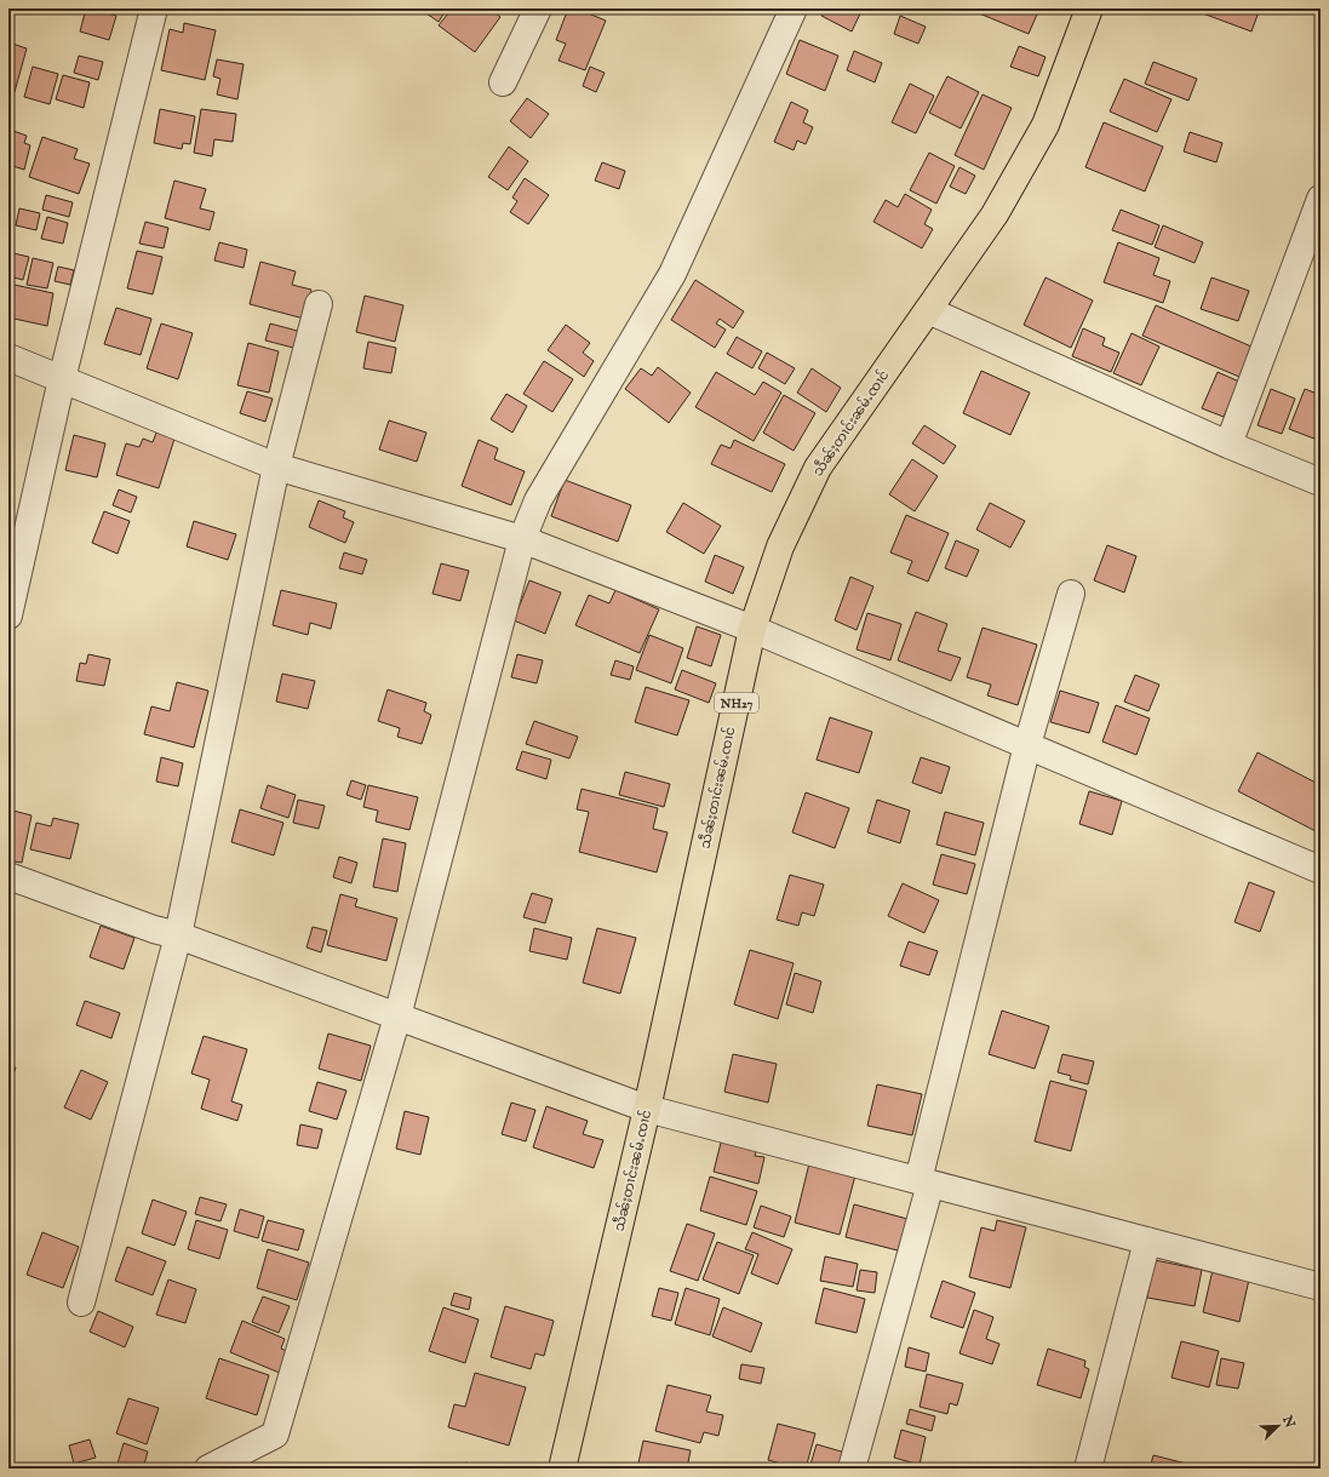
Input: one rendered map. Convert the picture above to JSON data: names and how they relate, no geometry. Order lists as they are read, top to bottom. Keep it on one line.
{"streets":{"highway":["သဵၼ်ႈတၢင်းၼမ်ႉၸၢင်","NH27"]},"north":"top right"}
